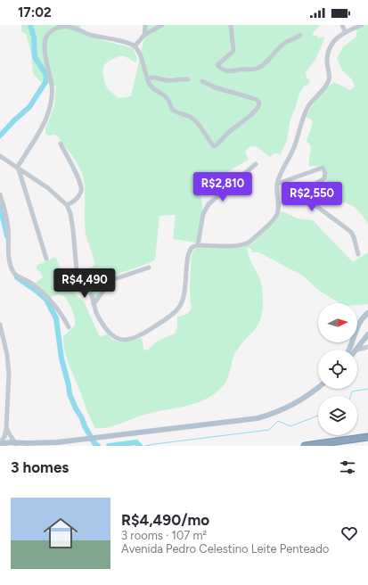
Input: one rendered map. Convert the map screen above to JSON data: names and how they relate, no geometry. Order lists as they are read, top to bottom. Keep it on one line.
{"north":"right","page":{"status":"17:02","price":["R$2,810","R$2,550","R$4,490"],"heading":"3 homes","list":[{"name":"R$4,490/mo","note":"3 rooms · 107 m² · Avenida Pedro Celestino Leite Penteado"}]}}
